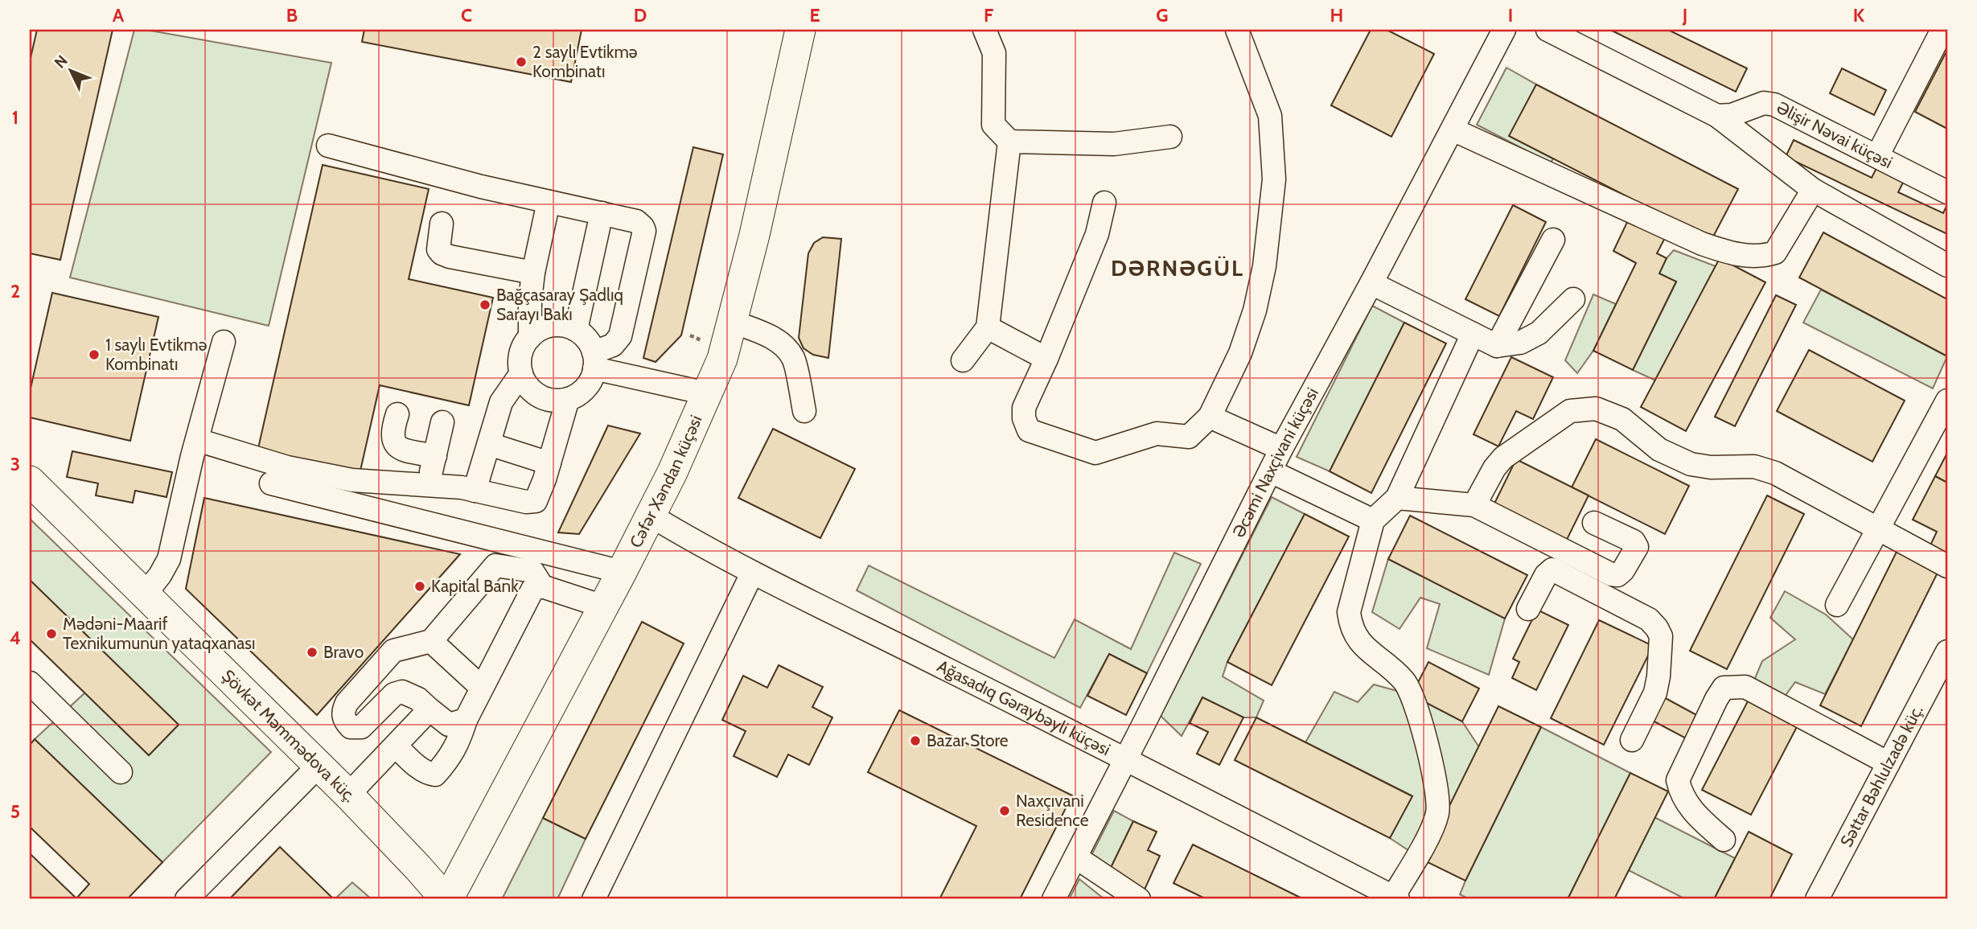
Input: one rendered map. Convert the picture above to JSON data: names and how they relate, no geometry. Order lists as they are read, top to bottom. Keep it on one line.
{"streets":{"main road":["Cəfər Xəndan küçəsi","Şövkət Məmmədova küç."],"street":["Əlişir Nəvai küçəsi","Əcəmi Naxçivani küçəsi","Ağasadıq Gəraybəyli küçəsi","Səttar Bəhlulzadə küç."]},"crossings":[["Əcəmi Naxçivani küçəsi","Ağasadıq Gəraybəyli küçəsi"],["Cəfər Xəndan küçəsi","Ağasadıq Gəraybəyli küçəsi"],["Cəfər Xəndan küçəsi","Şövkət Məmmədova küç."]],"districts":["DƏRNƏGÜL"],"places":["2 saylı Evtikmə Kombinatı","Bağçasaray Şadlıq Sarayı Bakı","1 saylı Evtikmə Kombinatı","Kapital Bank","Mədəni-Maarif Texnikumunun yataqxanası","Bravo","Bazar Store","Naxçıvani Residence"],"north":"top left","grid":{"columns":["A","B","C","D","E","F","G","H","I","J","K"],"rows":["1","2","3","4","5"]}}
